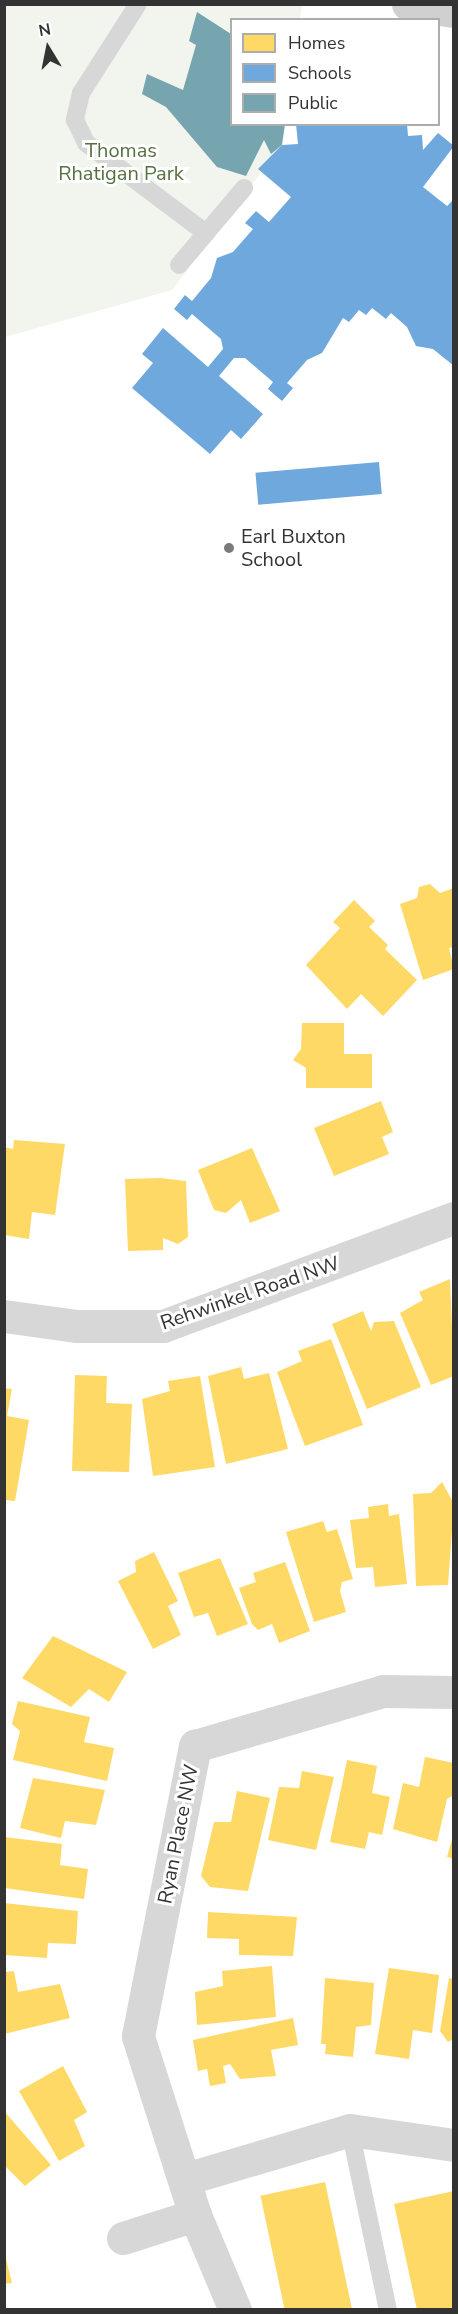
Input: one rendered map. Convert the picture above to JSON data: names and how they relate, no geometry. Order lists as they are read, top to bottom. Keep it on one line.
{"streets":{"street":["Rehwinkel Road NW","Ryan Place NW"]},"parks":["Thomas Rhatigan Park"],"places":["Earl Buxton School"],"legend":["Homes","Schools","Public"],"north":"top"}
